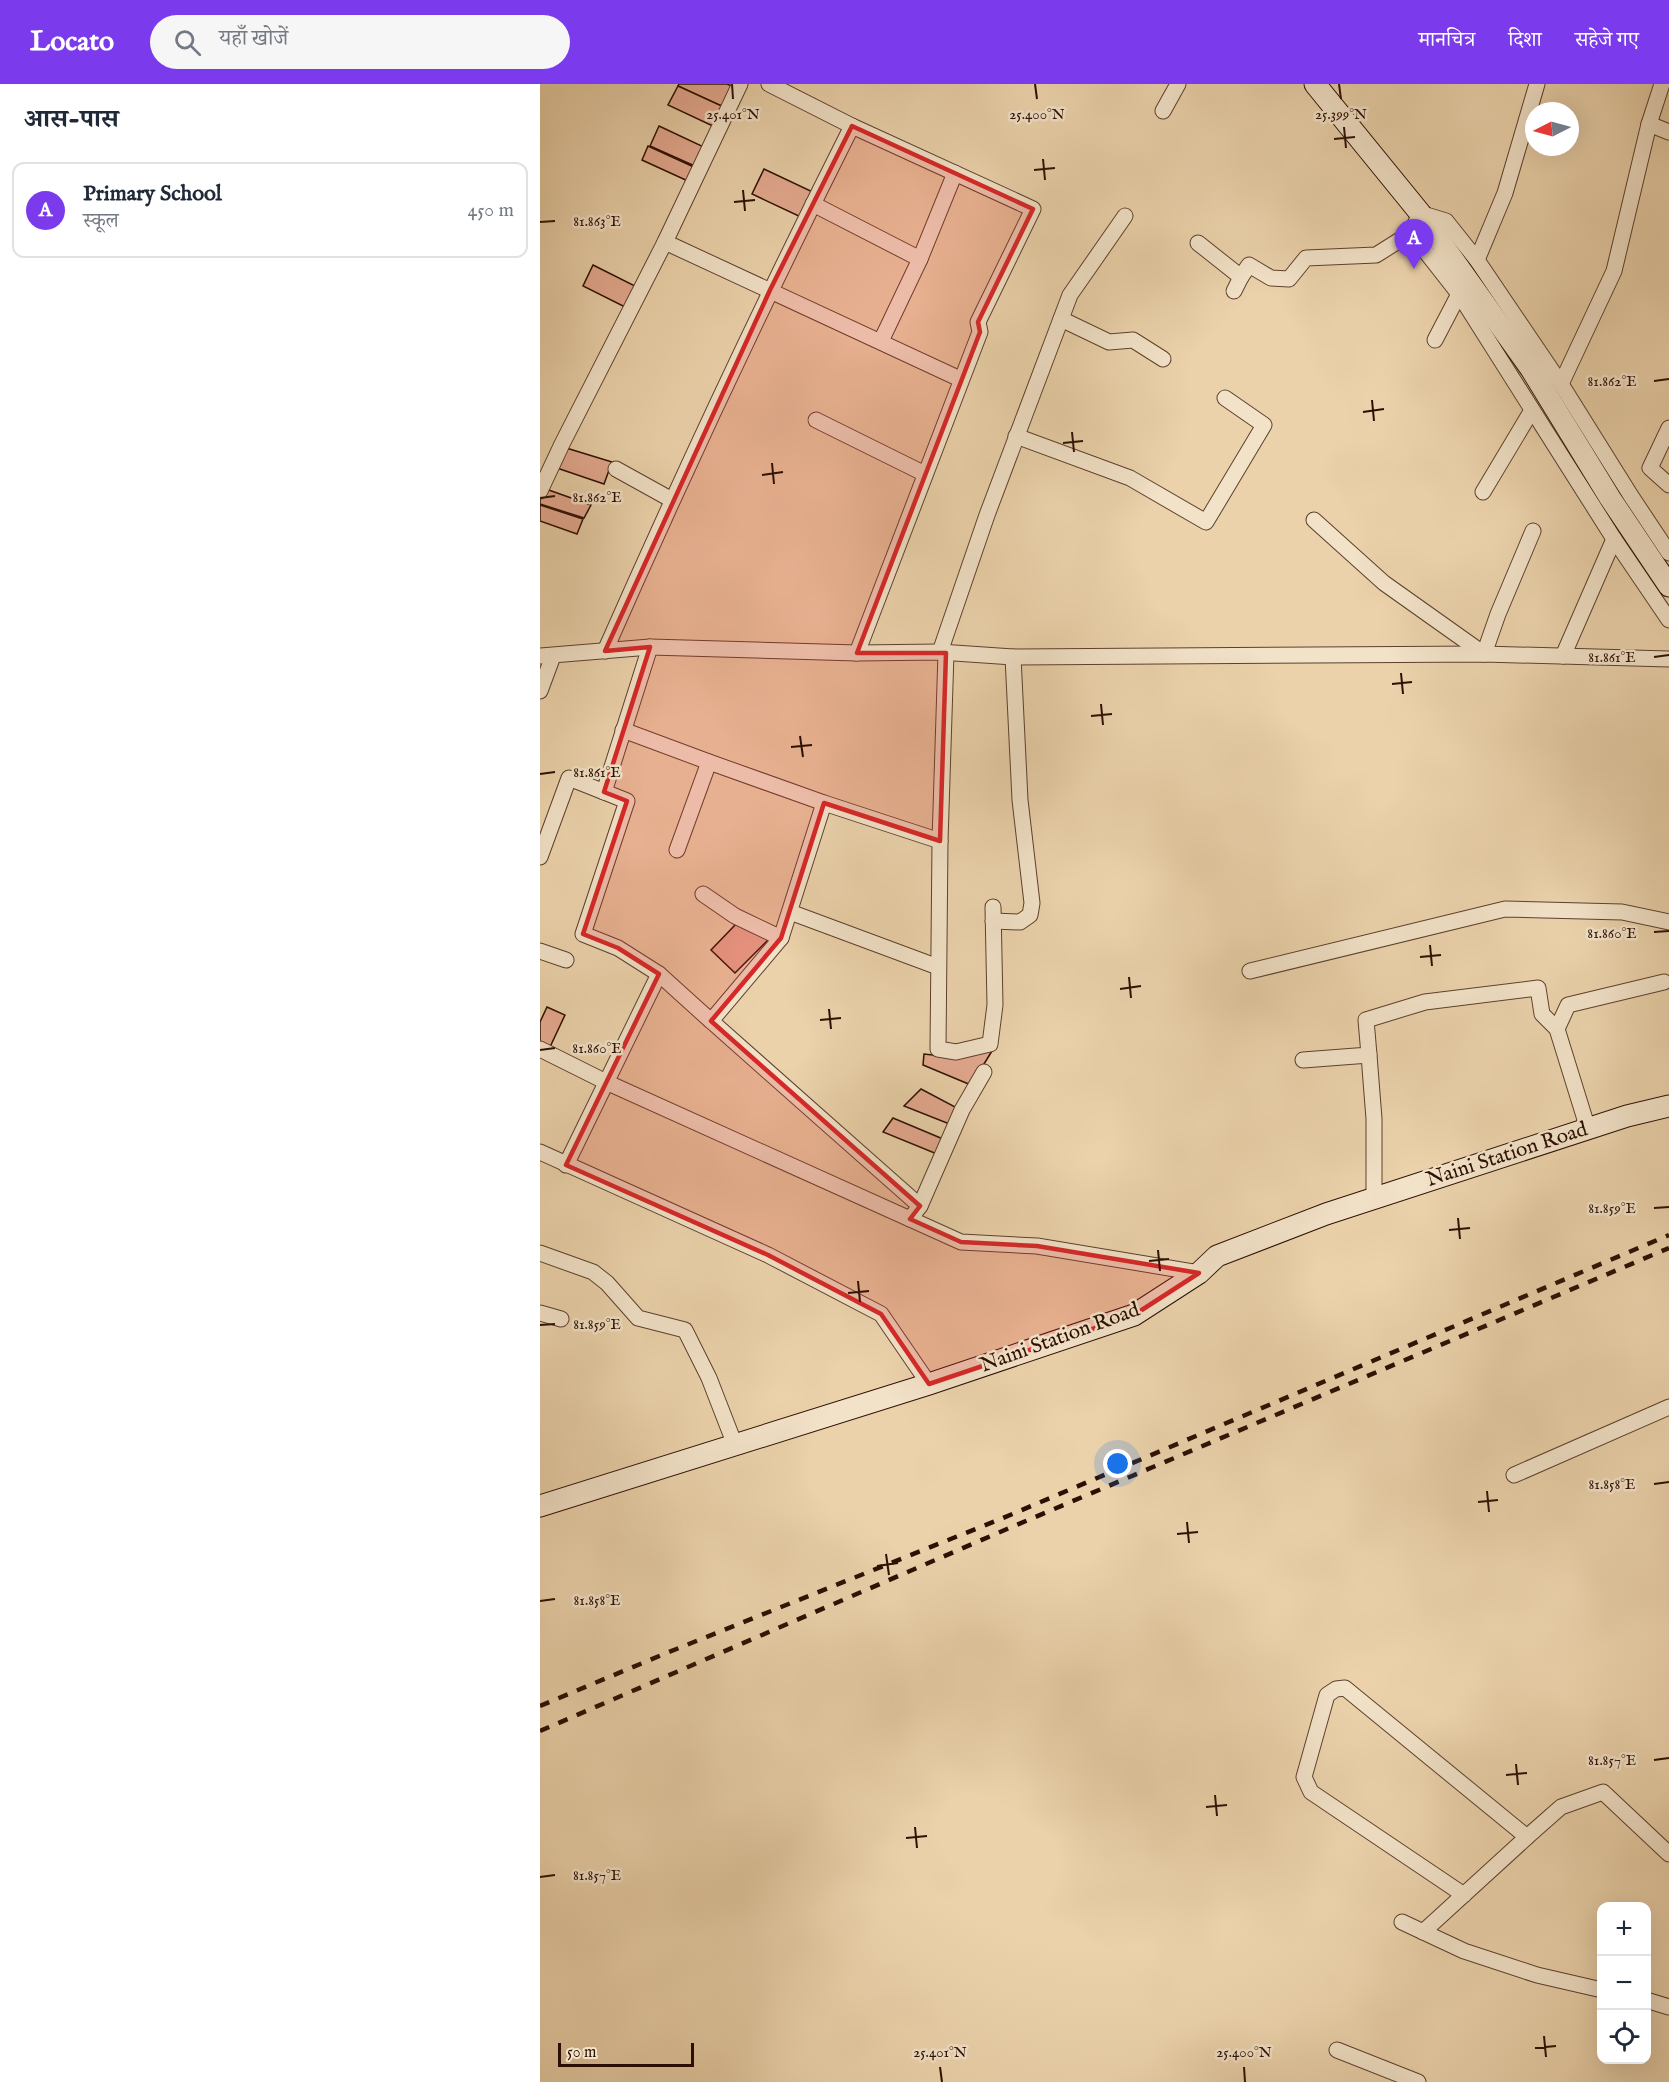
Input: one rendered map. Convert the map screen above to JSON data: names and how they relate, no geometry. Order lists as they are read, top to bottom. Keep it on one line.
{"streets":{"street":["Naini Station Road"]},"scale_bar":"50 m","north":"left","page":{"header":"Locato","search":"यहाँ खोजें","nav":["मानचित्र","दिशा","सहेजे गए"],"heading":"आस-पास","list":[{"mark":"A","name":"Primary School","note":"स्कूल","value":"450 m"}],"pins":"A","map_buttons":["+","−"],"scale":"50 m"},"coordinates":["25.401°N","25.400°N","25.399°N","81.863°E","81.862°E","81.861°E","81.860°E","81.859°E","81.858°E","81.857°E"]}
